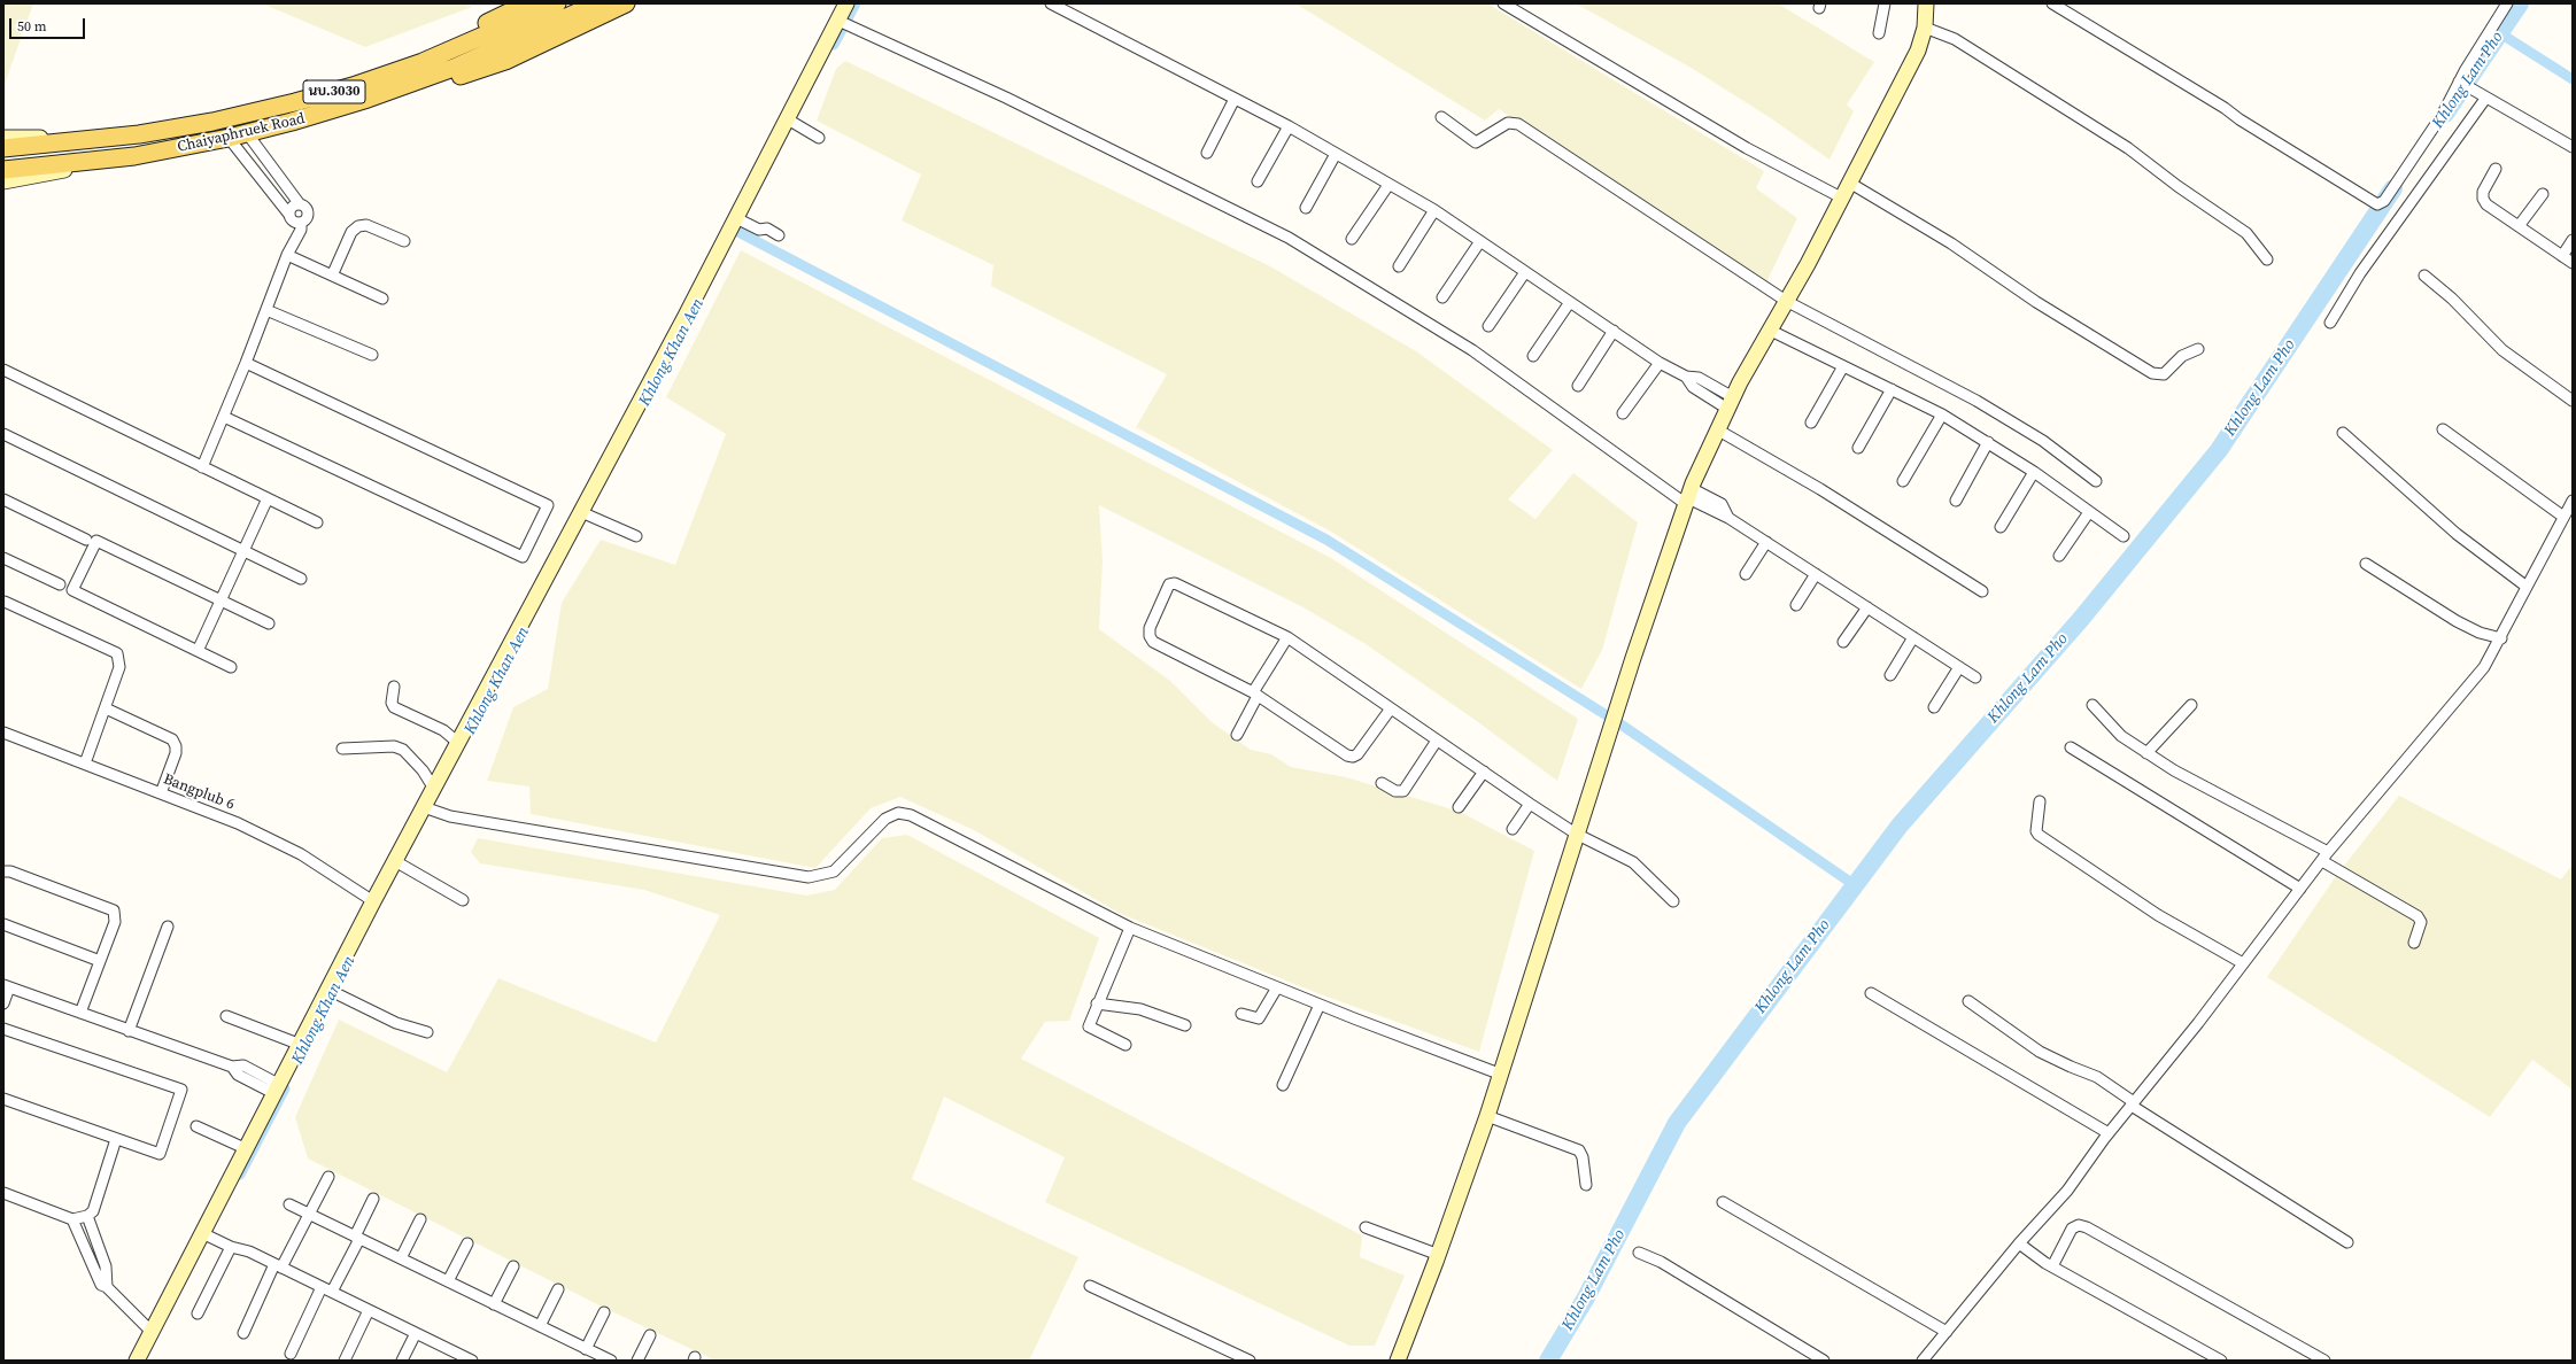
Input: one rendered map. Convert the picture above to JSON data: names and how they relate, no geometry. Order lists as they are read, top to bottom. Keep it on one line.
{"streets":{"main road":["นบ.3030","Chaiyaphruek Road"],"street":["Bangplub 6"]},"water":["Khlong Lam Pho","Khlong Khan Aen"],"scale_bar":"50 m"}
